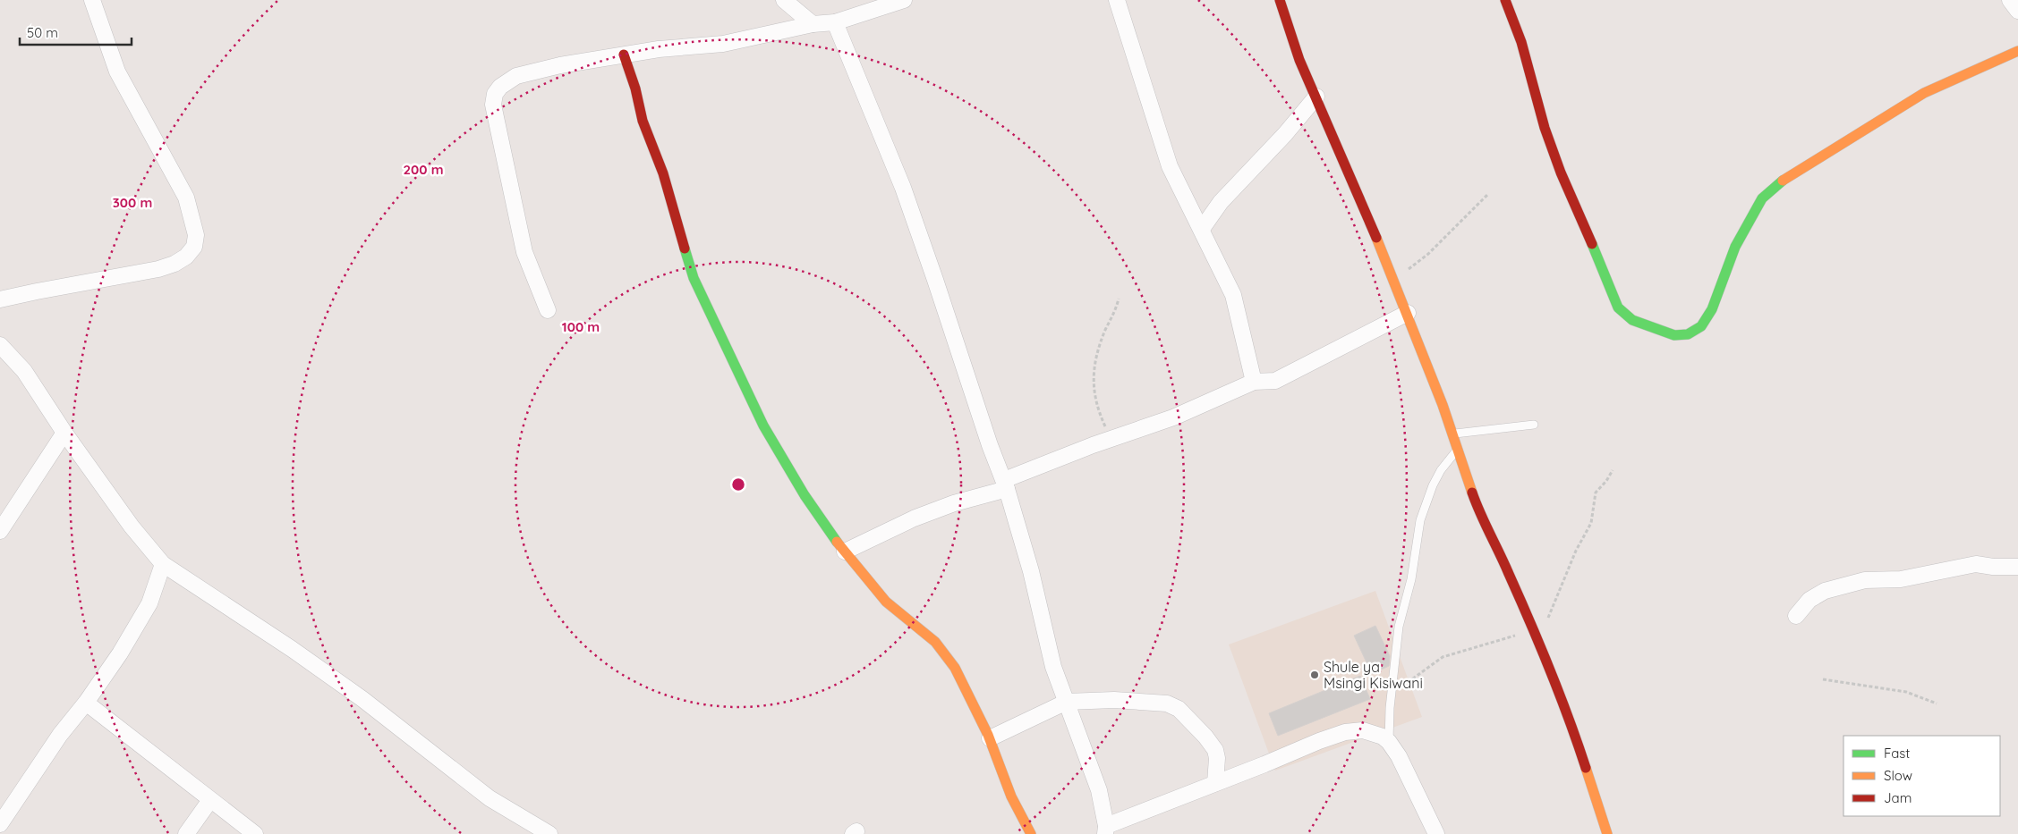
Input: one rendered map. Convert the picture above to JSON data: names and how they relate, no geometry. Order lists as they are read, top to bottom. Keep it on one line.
{"places":["Shule ya Msingi Kisiwani"],"legend":["Fast","Slow","Jam"],"scale_bar":"50 m","rings":["200 m","300 m","100 m"]}
